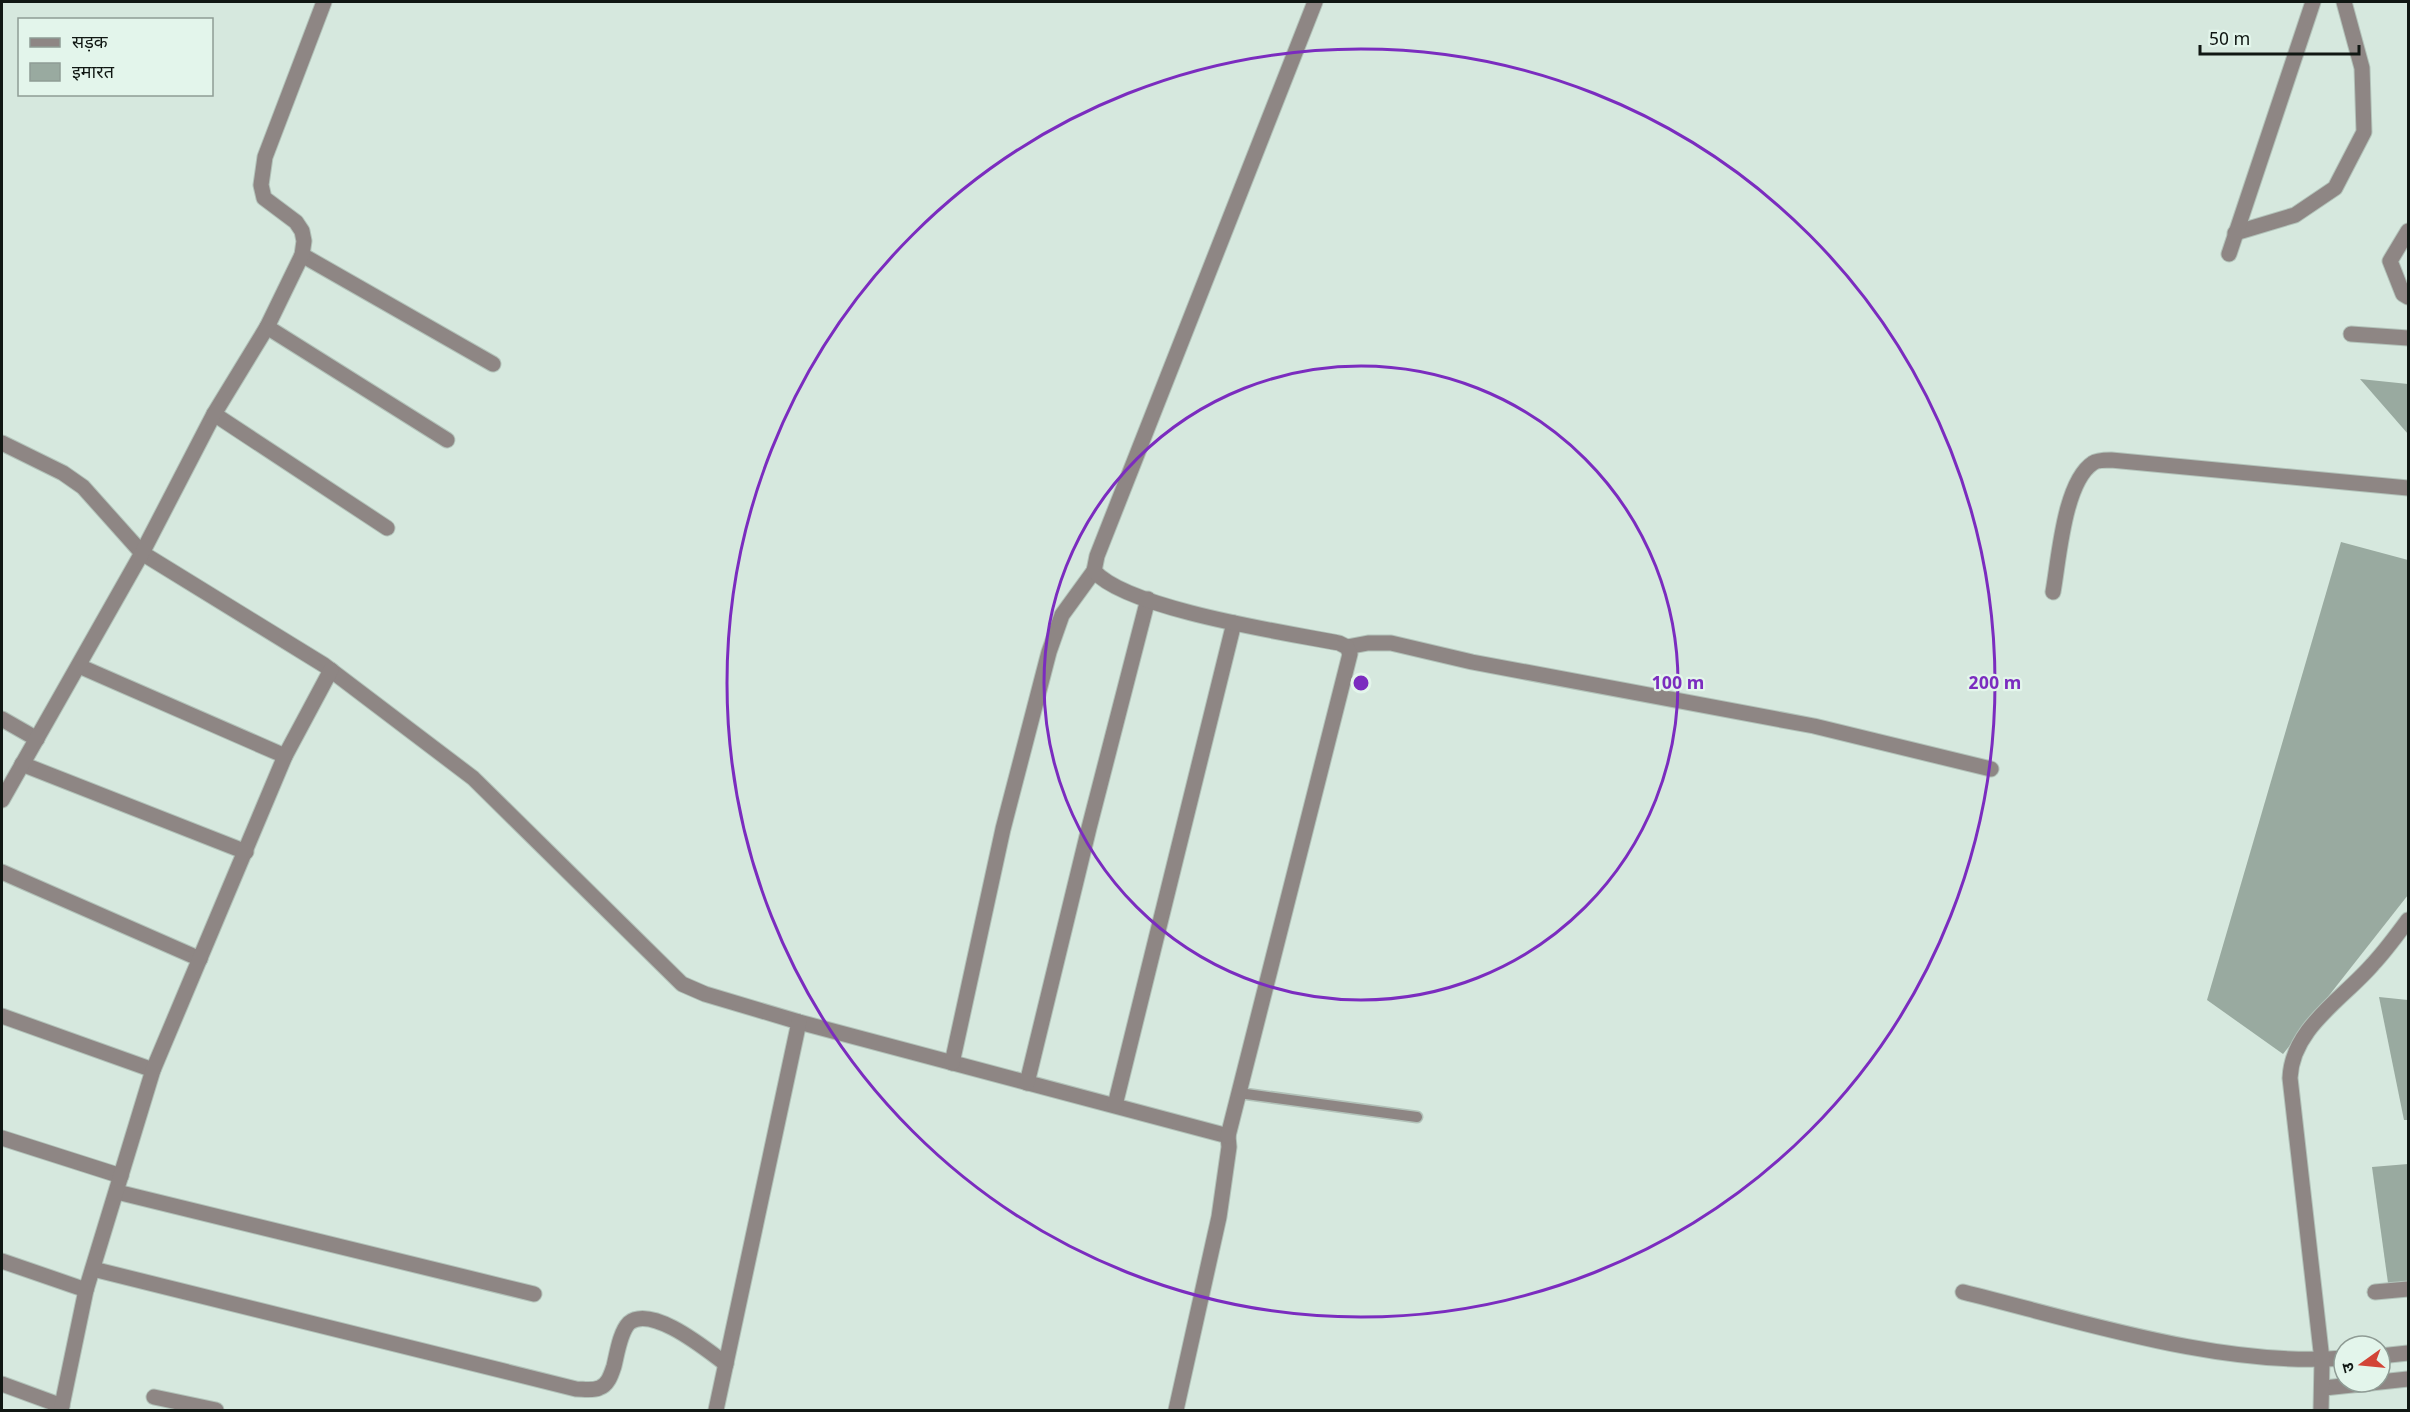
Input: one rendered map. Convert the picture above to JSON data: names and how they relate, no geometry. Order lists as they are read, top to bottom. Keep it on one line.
{"legend":["सड़क","इमारत"],"scale_bar":"50 m","north":"left","rings":["100 m","200 m"]}
